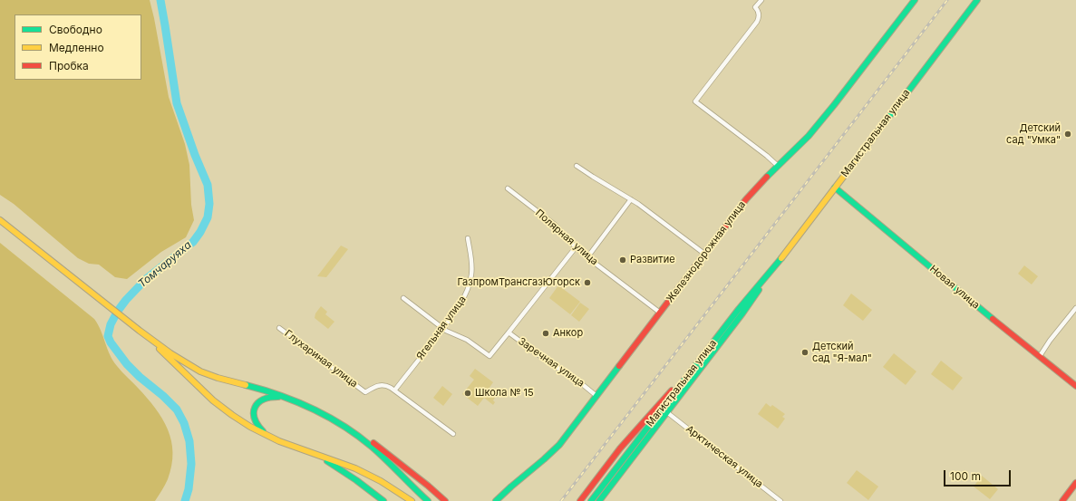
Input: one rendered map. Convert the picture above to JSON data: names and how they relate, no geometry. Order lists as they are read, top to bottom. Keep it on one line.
{"streets":{"main road":["Магистральная улица","Железнодорожная улица","Новая улица"],"street":["Полярная улица","Ягельная улица","Глухариная улица","Заречная улица","Арктическая улица"]},"crossings":[["Магистральная улица","Новая улица"],["Магистральная улица","Арктическая улица"],["Полярная улица","Железнодорожная улица"],["Железнодорожная улица","Заречная улица"],["Ягельная улица","Глухариная улица"],["Ягельная улица","Заречная улица"]],"water":["Томчаруяха"],"places":["Детский сад \"Умка\"","Развитие","ГазпромТрансгазЮгорск","Анкор","Детский сад \"Я-мал\"","Школа № 15"],"legend":["Свободно","Медленно","Пробка"],"scale_bar":"100 m"}
